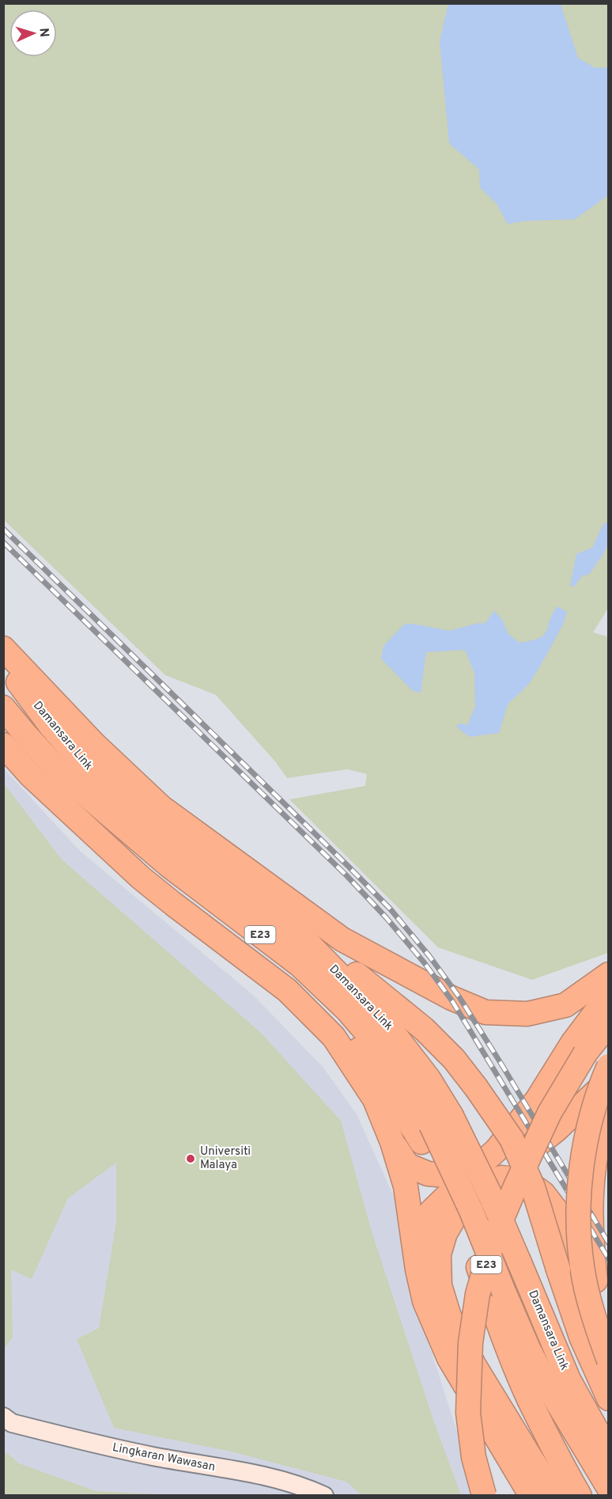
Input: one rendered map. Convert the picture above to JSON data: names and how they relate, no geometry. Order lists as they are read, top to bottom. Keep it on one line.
{"streets":{"highway":["Damansara Link","E23"],"street":["Lingkaran Wawasan"]},"places":["Universiti Malaya"],"north":"right"}
